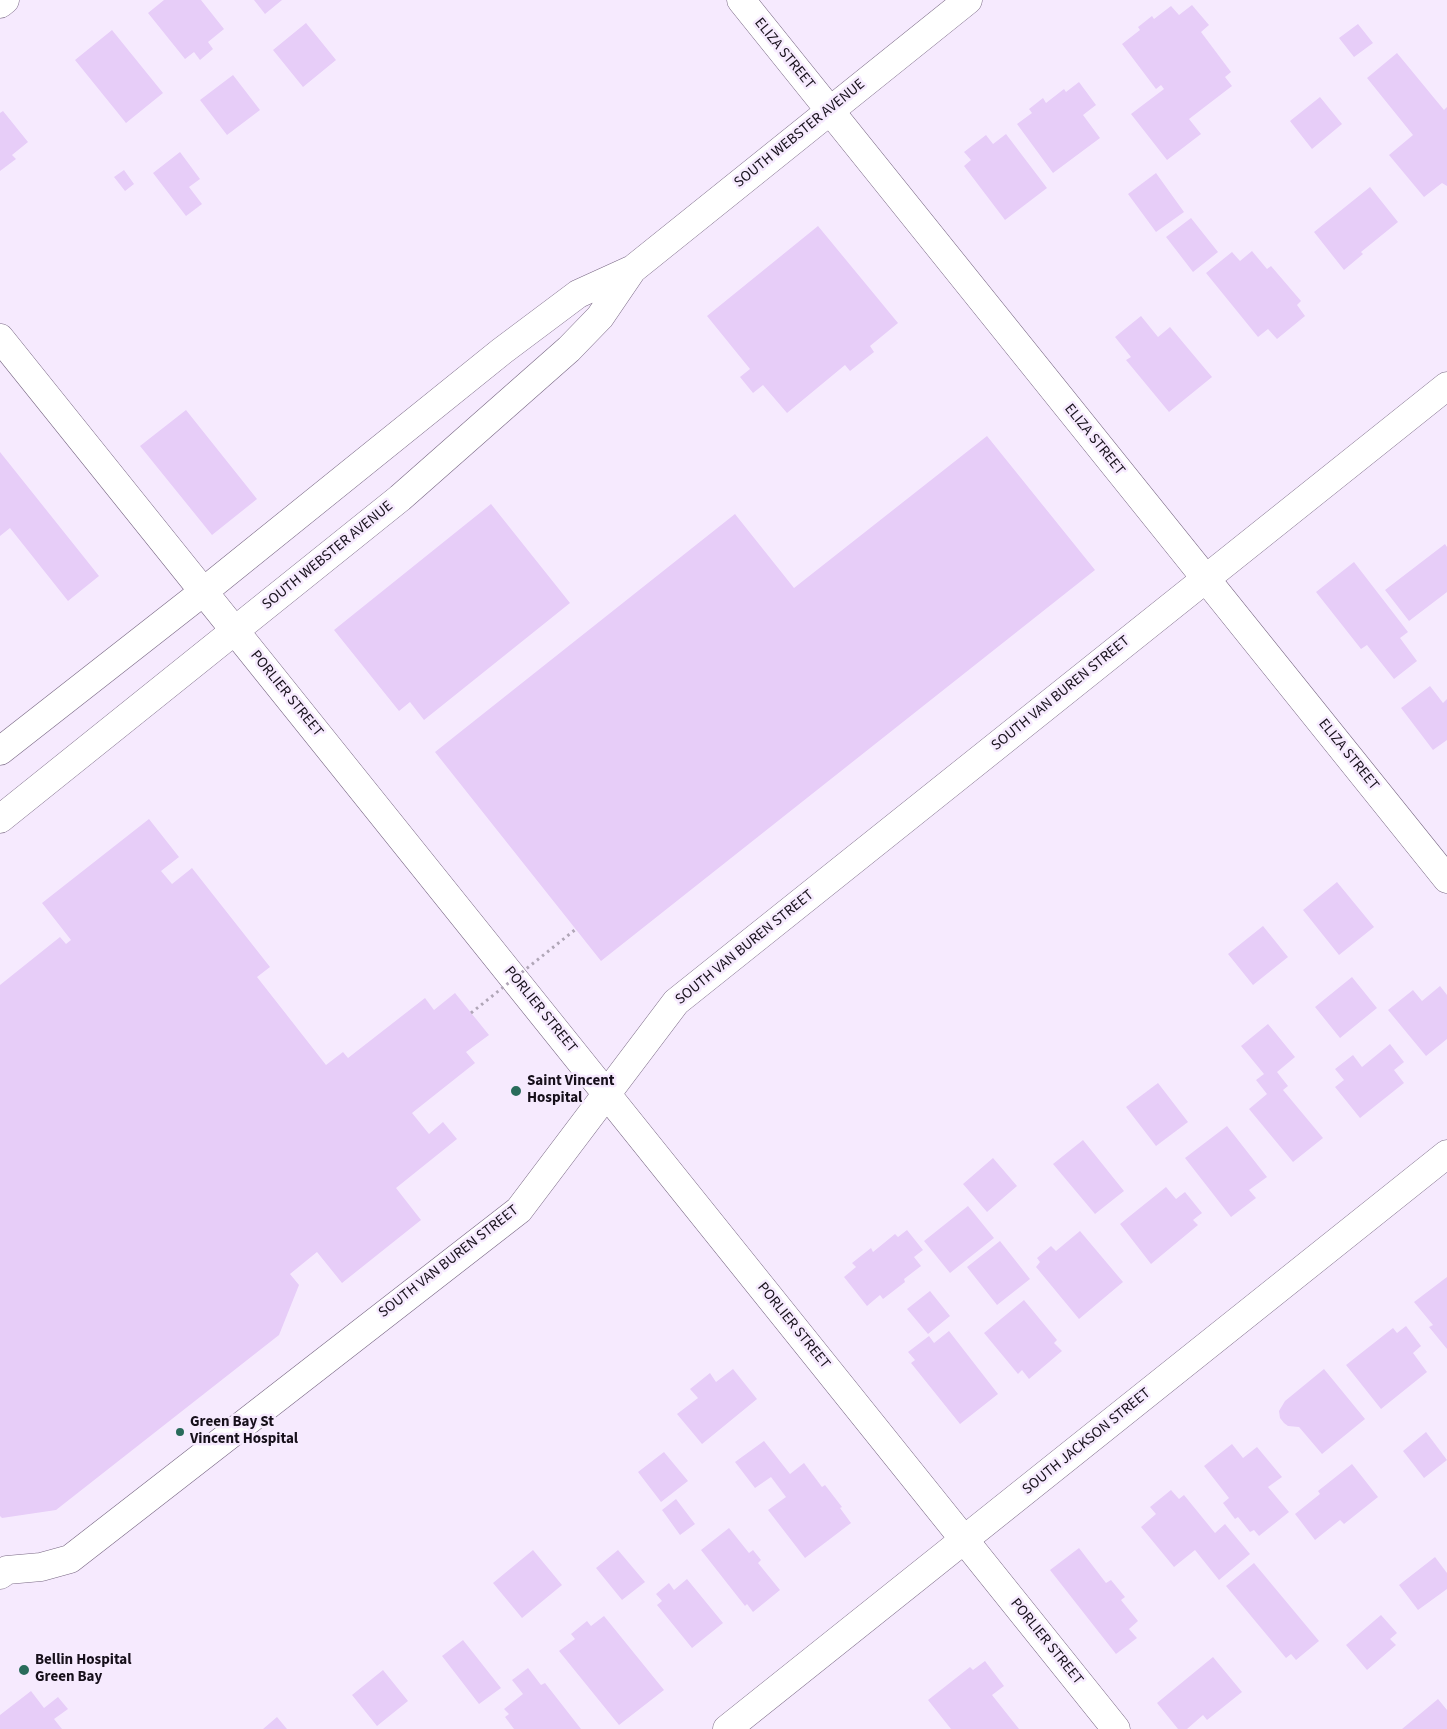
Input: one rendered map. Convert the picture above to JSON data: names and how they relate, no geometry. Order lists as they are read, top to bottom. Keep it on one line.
{"streets":{"street":["ELIZA STREET","SOUTH WEBSTER AVENUE","PORLIER STREET","SOUTH VAN BUREN STREET","SOUTH JACKSON STREET"]},"crossings":[["ELIZA STREET","SOUTH WEBSTER AVENUE"],["ELIZA STREET","SOUTH VAN BUREN STREET"],["SOUTH WEBSTER AVENUE","PORLIER STREET"],["PORLIER STREET","SOUTH VAN BUREN STREET"],["PORLIER STREET","SOUTH JACKSON STREET"]],"places":["Saint Vincent Hospital","Green Bay St Vincent Hospital","Bellin Hospital Green Bay"]}
